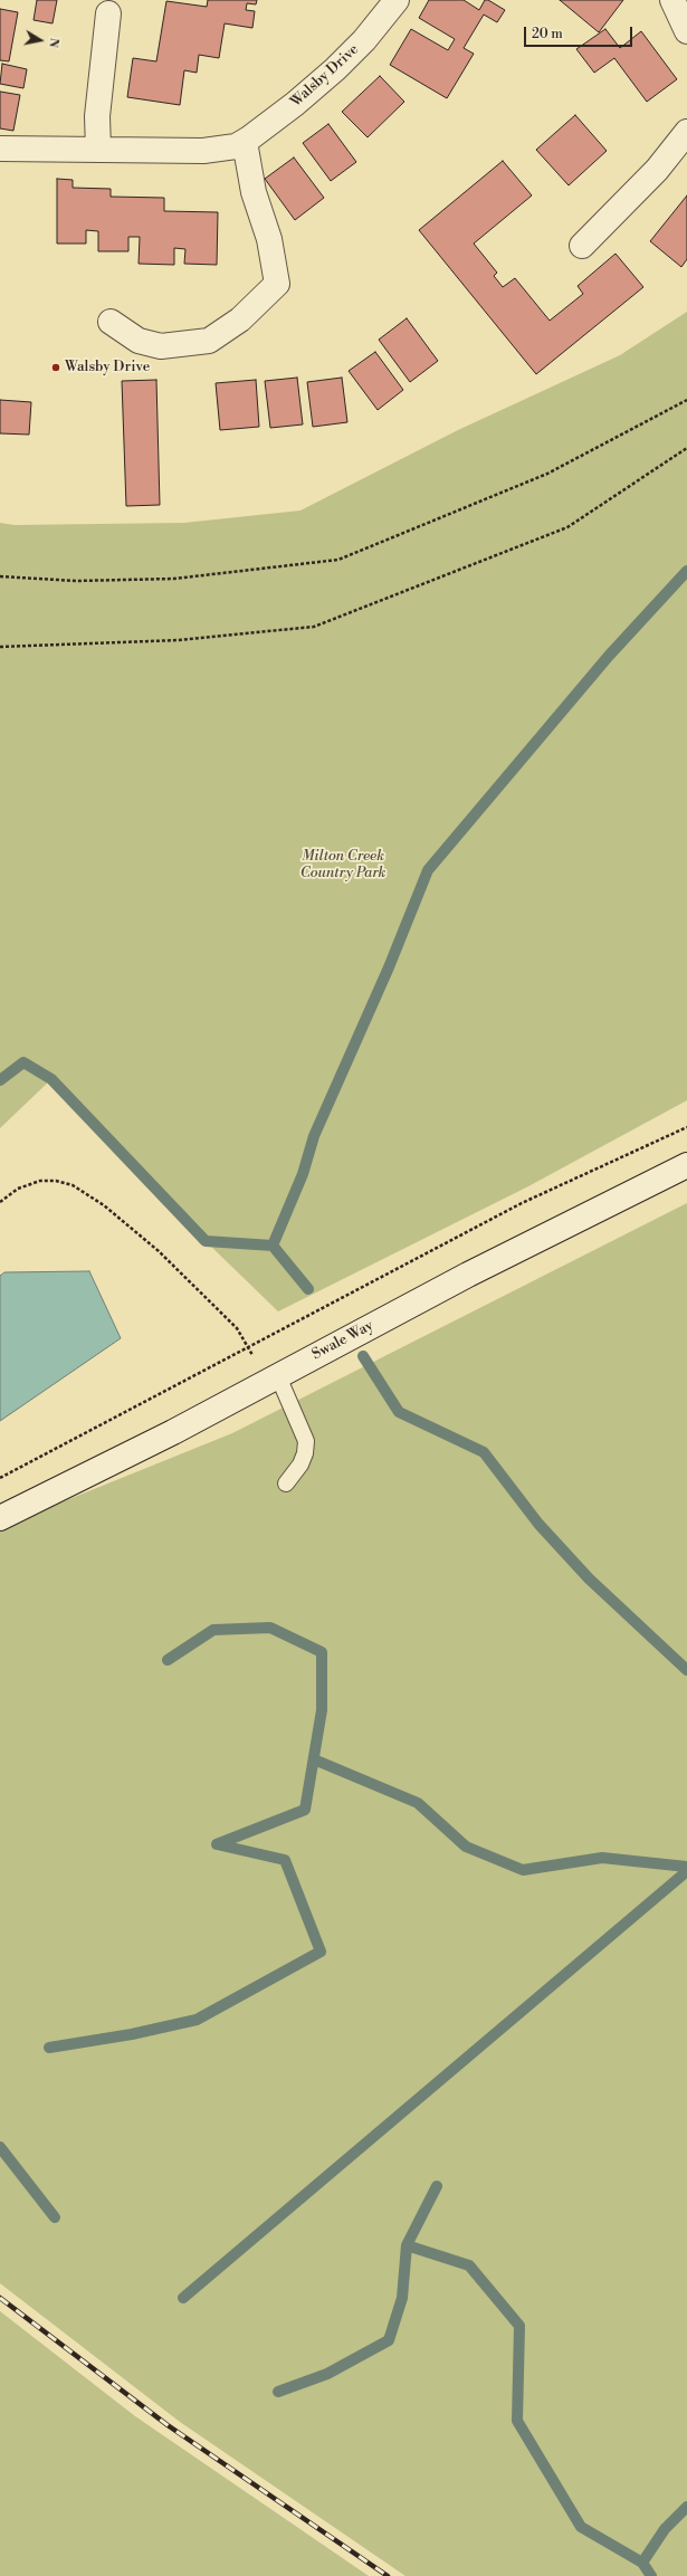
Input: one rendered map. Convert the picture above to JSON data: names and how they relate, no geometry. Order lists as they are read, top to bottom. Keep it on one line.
{"streets":{"street":["Walsby Drive","Swale Way"]},"parks":["Milton Creek Country Park"],"places":["Walsby Drive"],"scale_bar":"20 m","north":"right"}
